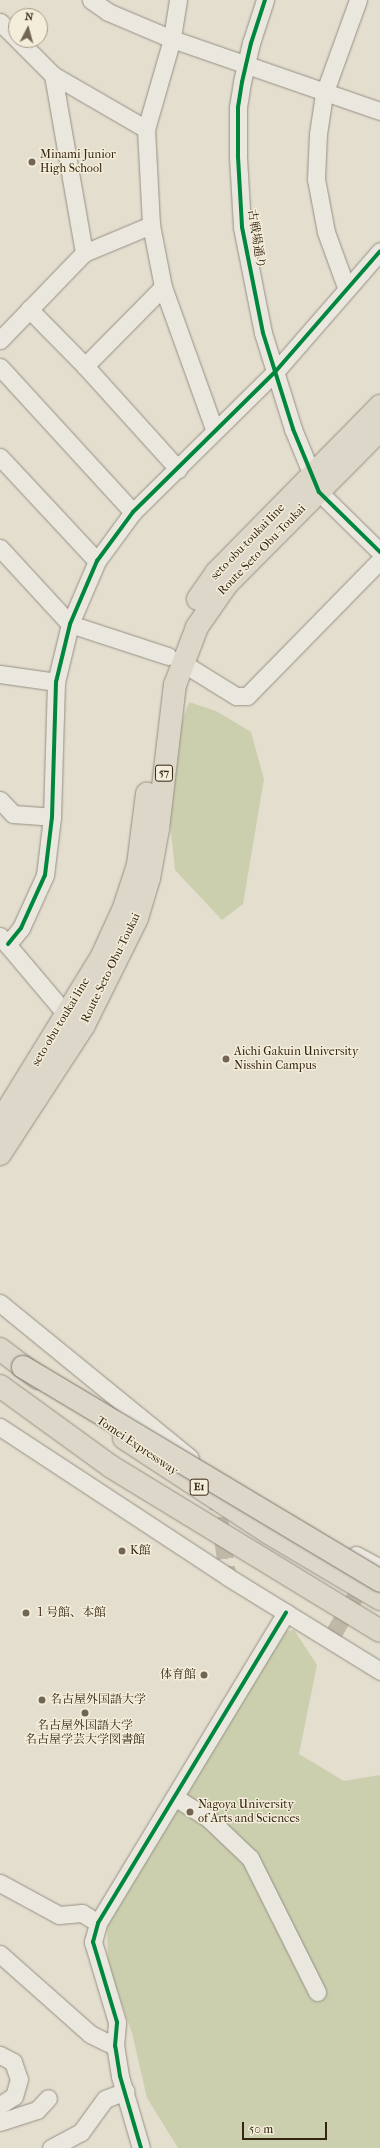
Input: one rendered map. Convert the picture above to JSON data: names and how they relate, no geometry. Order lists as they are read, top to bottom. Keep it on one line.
{"streets":{"main road":["seto-obu-toukai line","Route Seto-Obu-Toukai","57","Tomei Expressway","E1"],"street":["古戦場通り"]},"crossings":[["古戦場通り","seto-obu-toukai line"],["古戦場通り","57"],["seto-obu-toukai line","Route Seto-Obu-Toukai"],["seto-obu-toukai line","57"]],"places":["Minami Junior High School","Aichi Gakuin University Nisshin Campus","K館","１号館、本館","体育館","名古屋外国語大学","名古屋外国語大学 名古屋学芸大学図書館","Nagoya University of Arts and Sciences"],"scale_bar":"50 m","north":"top"}
